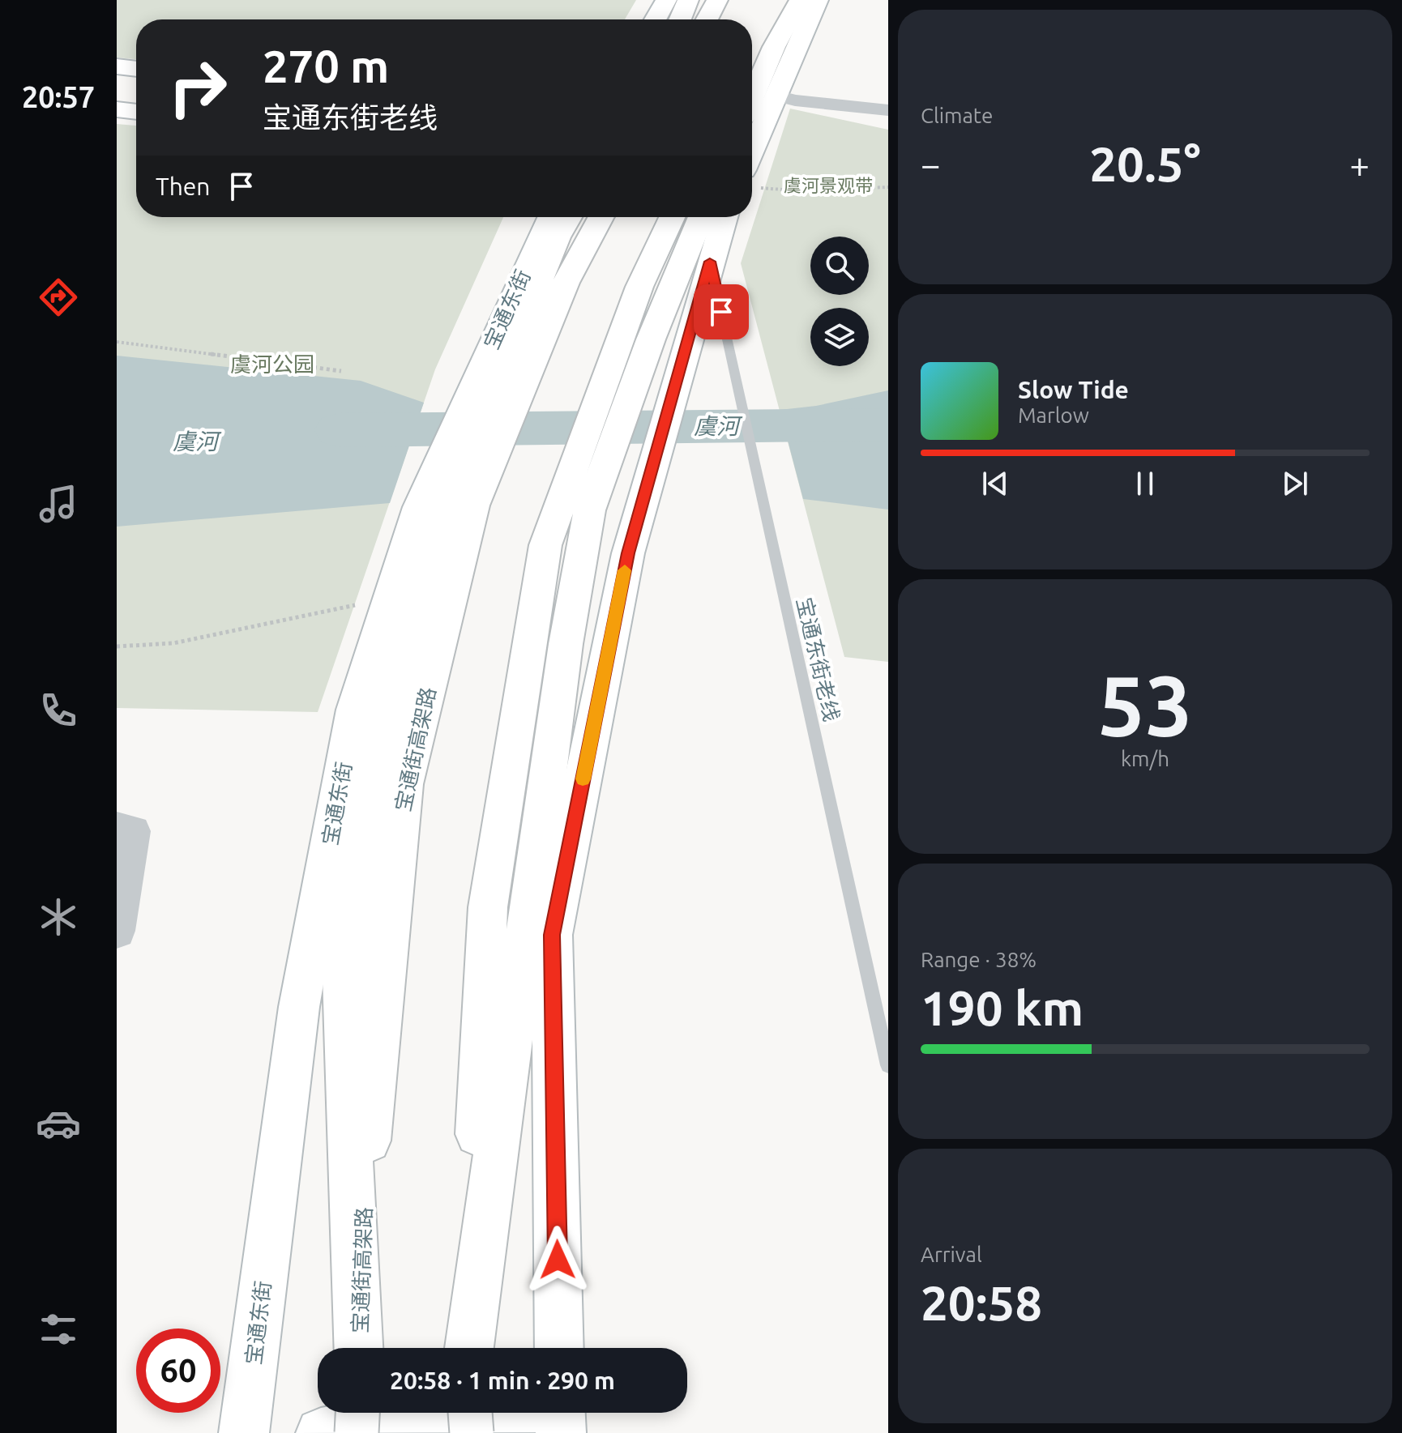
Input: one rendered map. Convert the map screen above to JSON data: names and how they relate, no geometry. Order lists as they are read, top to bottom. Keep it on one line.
{"streets":{"main road":["宝通东街","宝通街高架路"],"lane":["宝通东街老线"]},"water":["虞河"],"parks":["虞河景观带","虞河公园"],"page":{"tabs":"20:57","tile":["Climate",["53","km/h"],["Range · 38%","190 km"],["Arrival","20:58"]],"turn":["270 m","宝通东街老线"],"heat":["−","20.5°","+"],"then":"Then","song":["Slow Tide","Marlow"],"limit":"60","trip":"20:58 · 1 min · 290 m"}}
